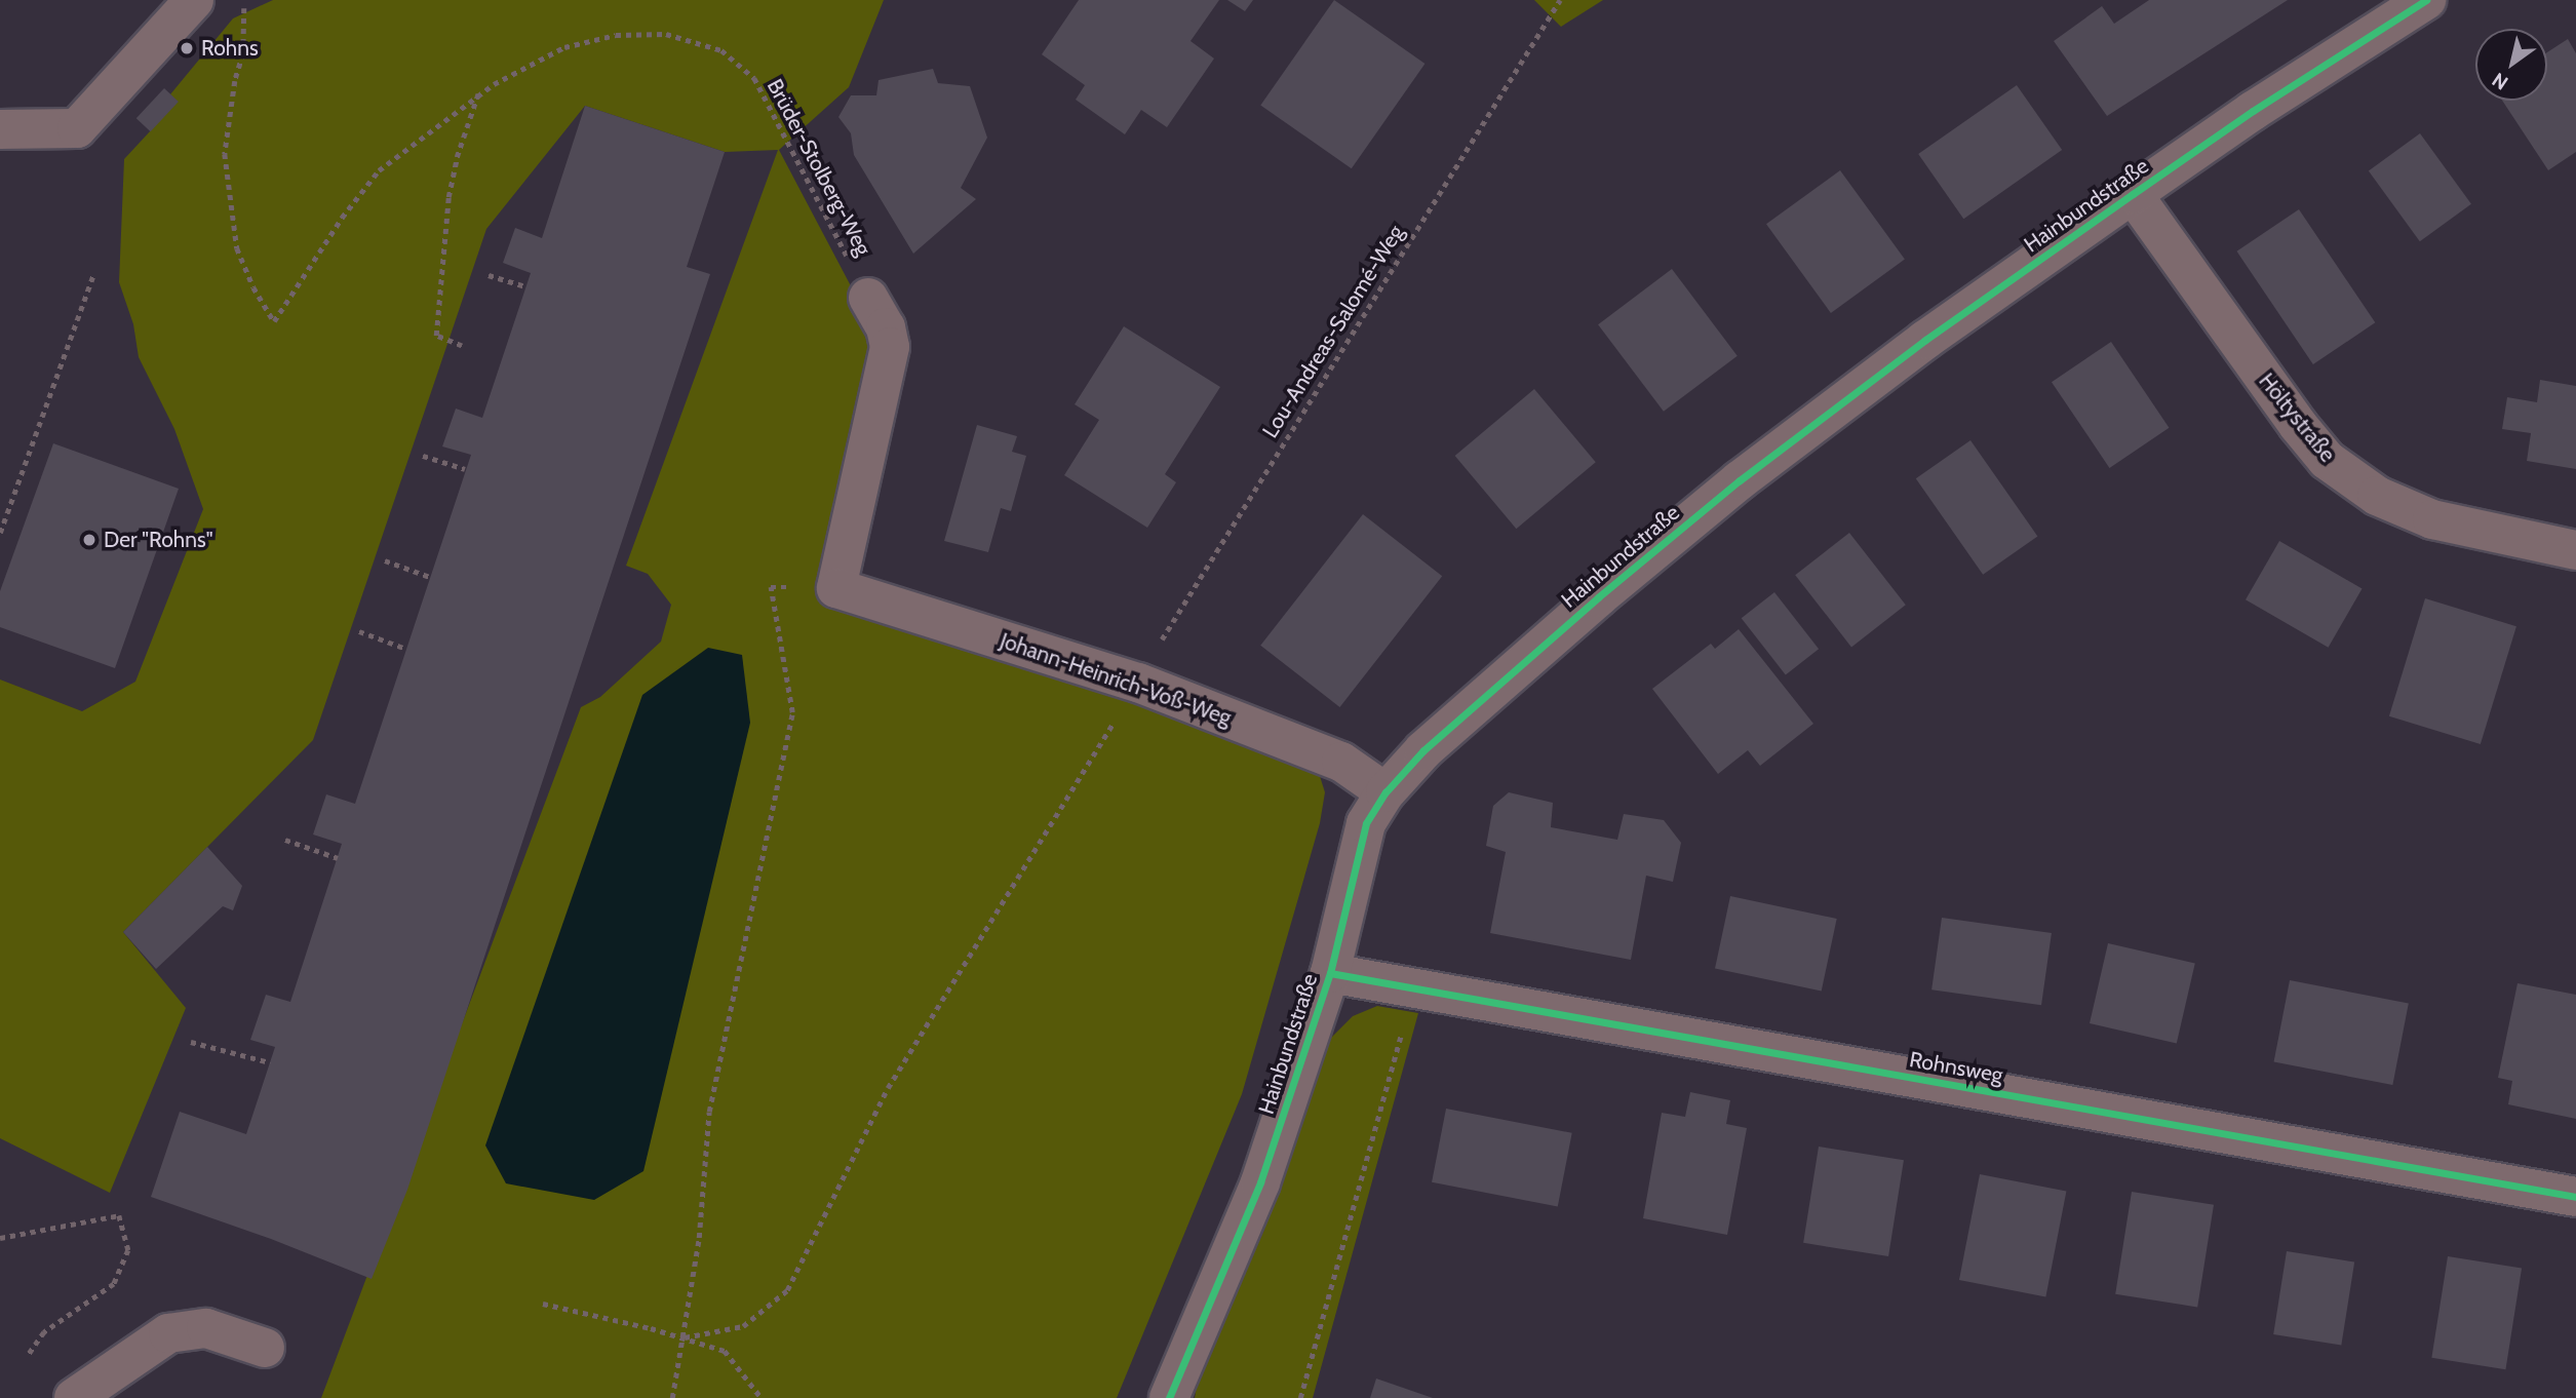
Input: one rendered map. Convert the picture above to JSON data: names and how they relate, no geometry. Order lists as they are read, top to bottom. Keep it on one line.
{"streets":{"street":["Hainbundstraße","Höltystraße","Johann-Heinrich-Voß-Weg","Rohnsweg"],"path":["Brüder-Stolberg-Weg","Lou-Andreas-Salomé-Weg"]},"crossings":[["Brüder-Stolberg-Weg","Johann-Heinrich-Voß-Weg"],["Hainbundstraße","Höltystraße"],["Hainbundstraße","Johann-Heinrich-Voß-Weg"],["Hainbundstraße","Rohnsweg"],["Lou-Andreas-Salomé-Weg","Johann-Heinrich-Voß-Weg"]],"places":["Rohns","Der \"Rohns\""],"north":"bottom left"}
